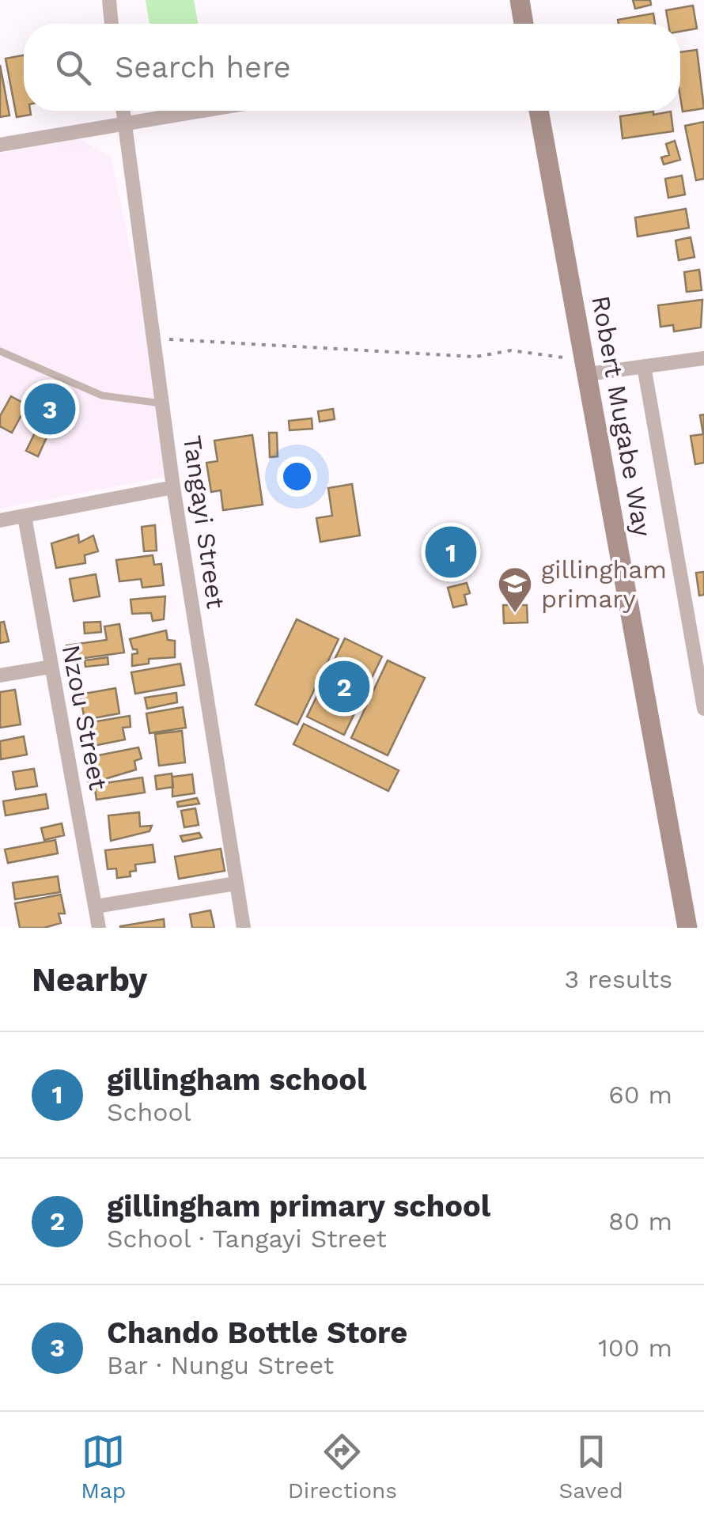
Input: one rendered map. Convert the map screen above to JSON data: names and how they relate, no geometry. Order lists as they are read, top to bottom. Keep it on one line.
{"streets":{"street":["Robert Mugabe Way","Tangayi Street","Nzou Street"]},"places":{"school or university":["gillingham primary"]},"page":{"search":"Search here","pins":["3","1","2"],"heading":["Nearby","3 results"],"list":[{"mark":"1","name":"gillingham school","note":"School","value":"60 m"},{"mark":"2","name":"gillingham primary school","note":"School · Tangayi Street","value":"80 m"},{"mark":"3","name":"Chando Bottle Store","note":"Bar · Nungu Street","value":"100 m"}],"nav":["Map","Directions","Saved"]}}
